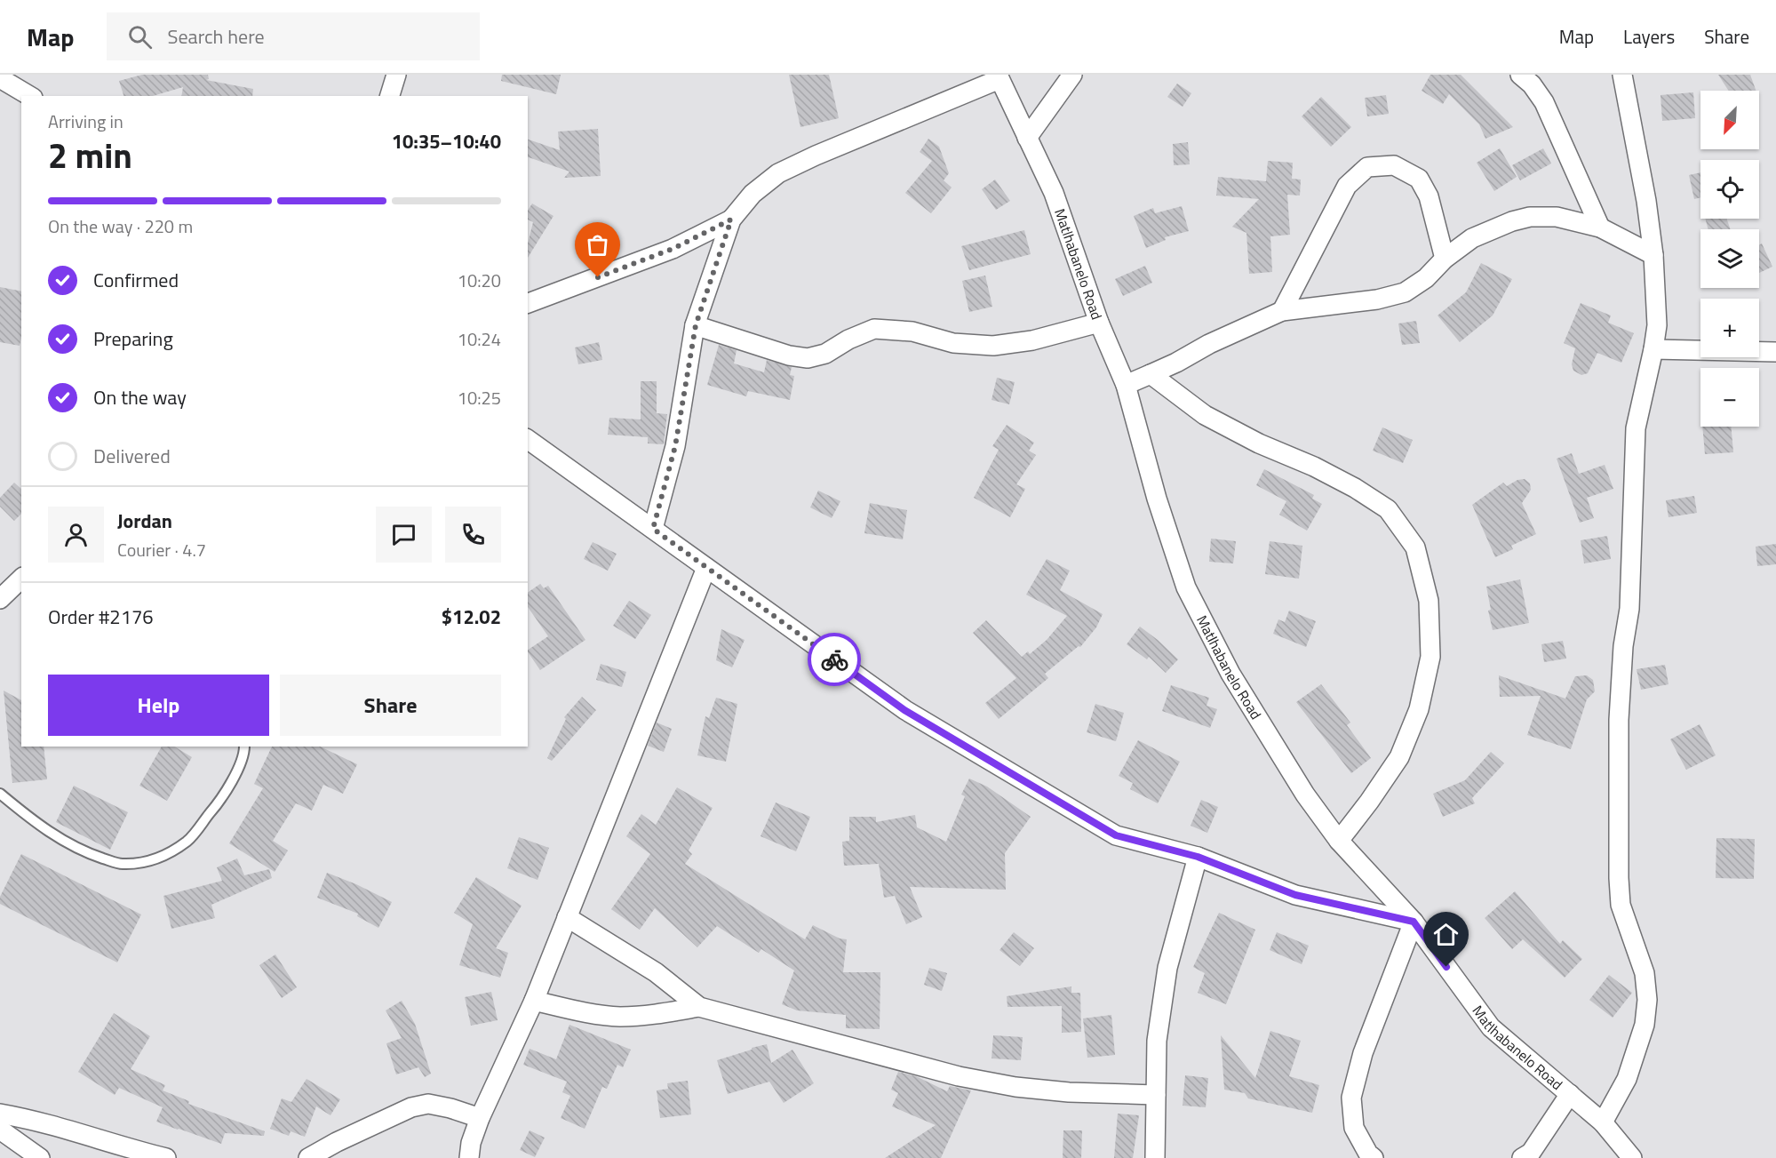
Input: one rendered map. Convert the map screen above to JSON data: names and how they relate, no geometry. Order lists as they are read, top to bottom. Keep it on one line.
{"streets":{"street":["Matlhabanelo Road"]},"north":"bottom left","page":{"header":"Map","search":"Search here","nav":["Map","Layers","Share"],"map_buttons":["+","−"],"heading":["2 min","Arriving in","10:35–10:40"],"panel":["Jordan","Courier · 4.7","Order #2176","$12.02"],"bar":"On the way · 220 m","list":[["Confirmed","10:20"],["Preparing","10:24"],["On the way","10:25"],"Delivered"],"buttons":["Help","Share"]}}
